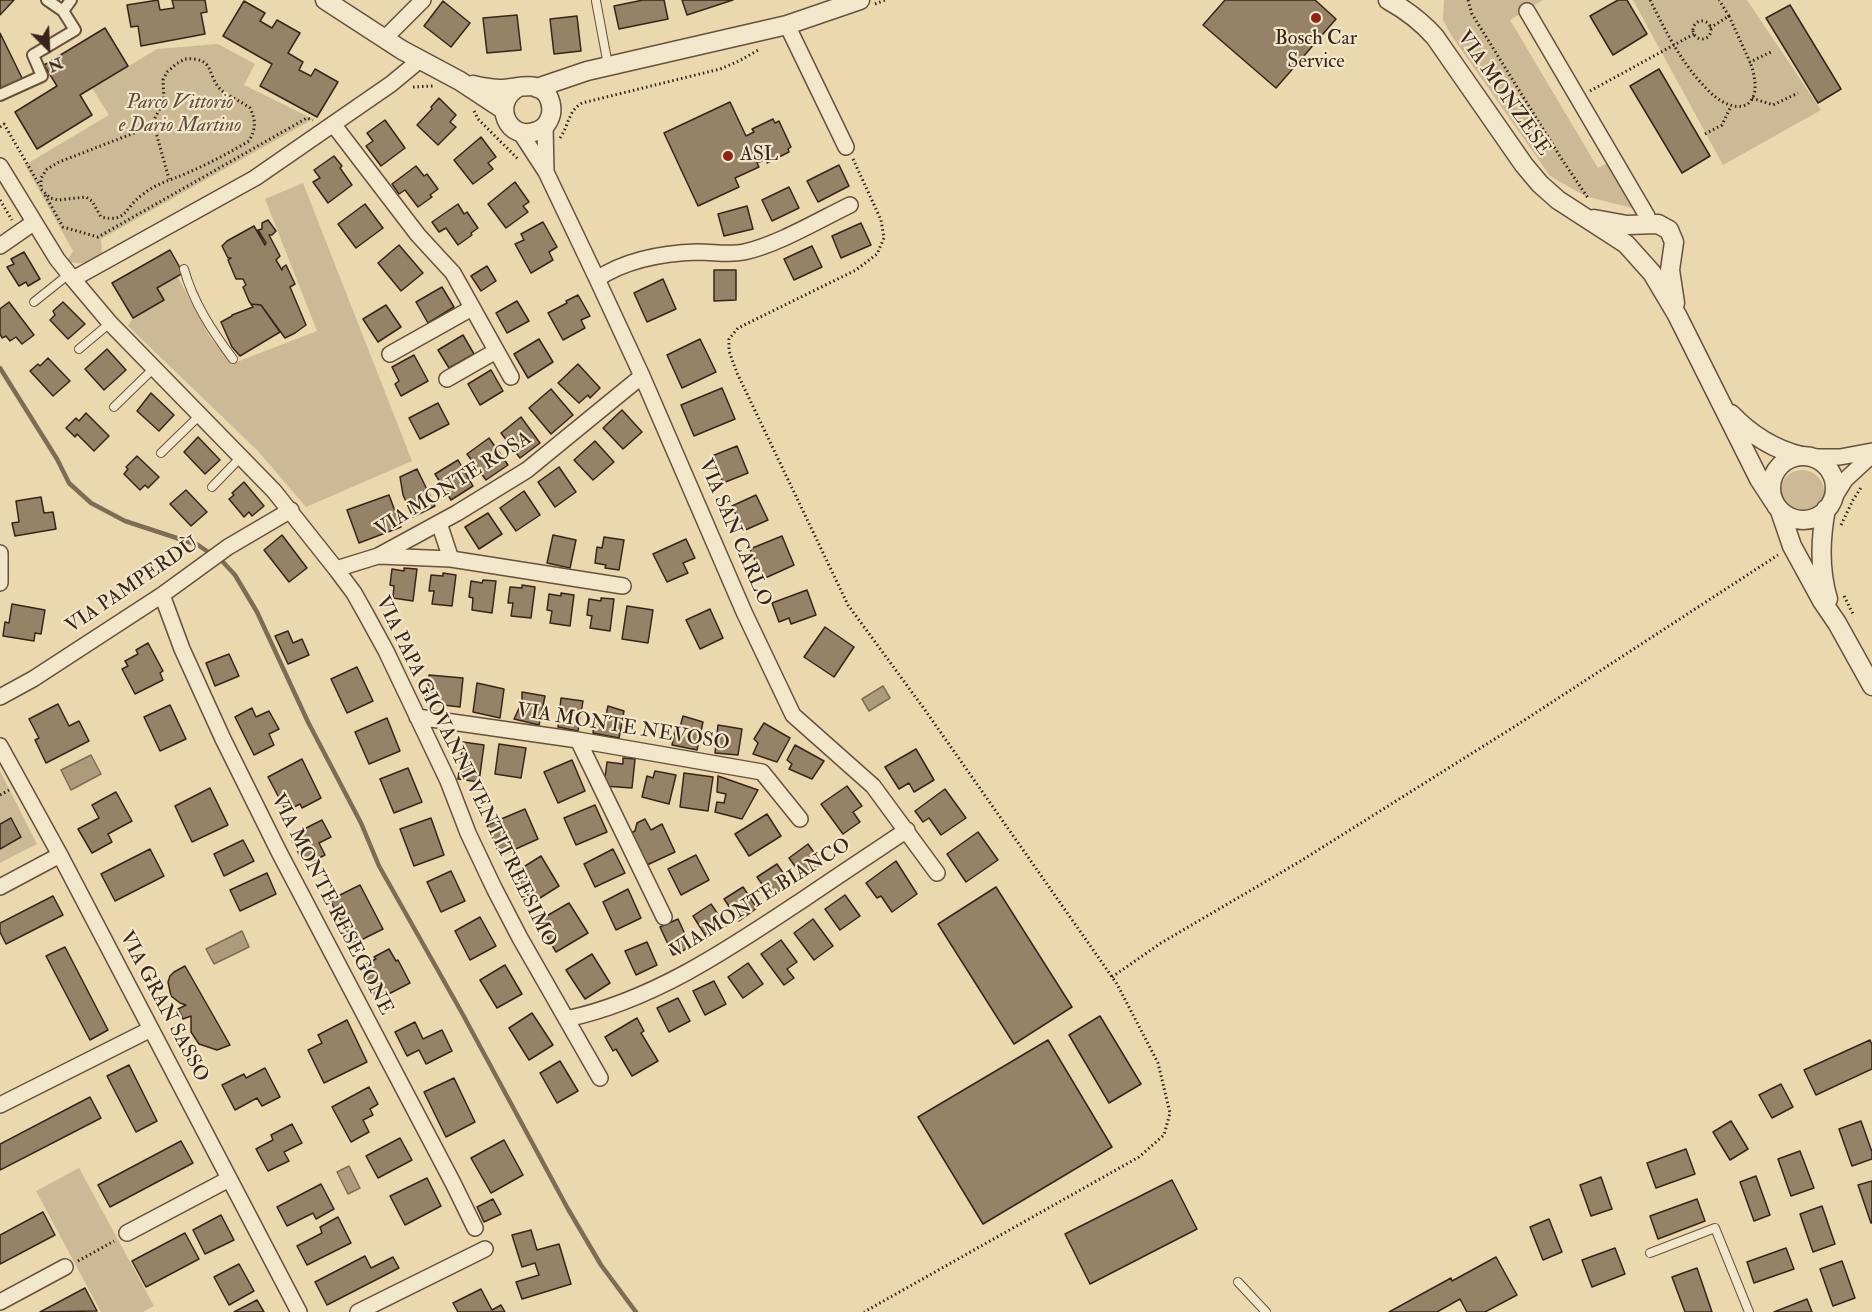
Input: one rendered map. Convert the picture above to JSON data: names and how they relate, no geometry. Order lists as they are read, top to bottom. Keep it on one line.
{"streets":{"street":["VIA MONZESE","VIA MONTE ROSA","VIA SAN CARLO","VIA PAMPERDÙ","VIA MONTE NEVOSO","VIA PAPA GIOVANNI VENTITREESIMO","VIA MONTE BIANCO","VIA MONTE RESEGONE","VIA GRAN SASSO"]},"crossings":[["VIA MONTE ROSA","VIA SAN CARLO"],["VIA MONTE ROSA","VIA PAPA GIOVANNI VENTITREESIMO"],["VIA SAN CARLO","VIA MONTE BIANCO"],["VIA PAMPERDÙ","VIA PAPA GIOVANNI VENTITREESIMO"],["VIA PAMPERDÙ","VIA MONTE RESEGONE"],["VIA MONTE NEVOSO","VIA PAPA GIOVANNI VENTITREESIMO"],["VIA PAPA GIOVANNI VENTITREESIMO","VIA MONTE BIANCO"]],"parks":["Parco Vittorio e Dario Martino"],"places":["Bosch Car Service","ASL"],"north":"bottom right"}
